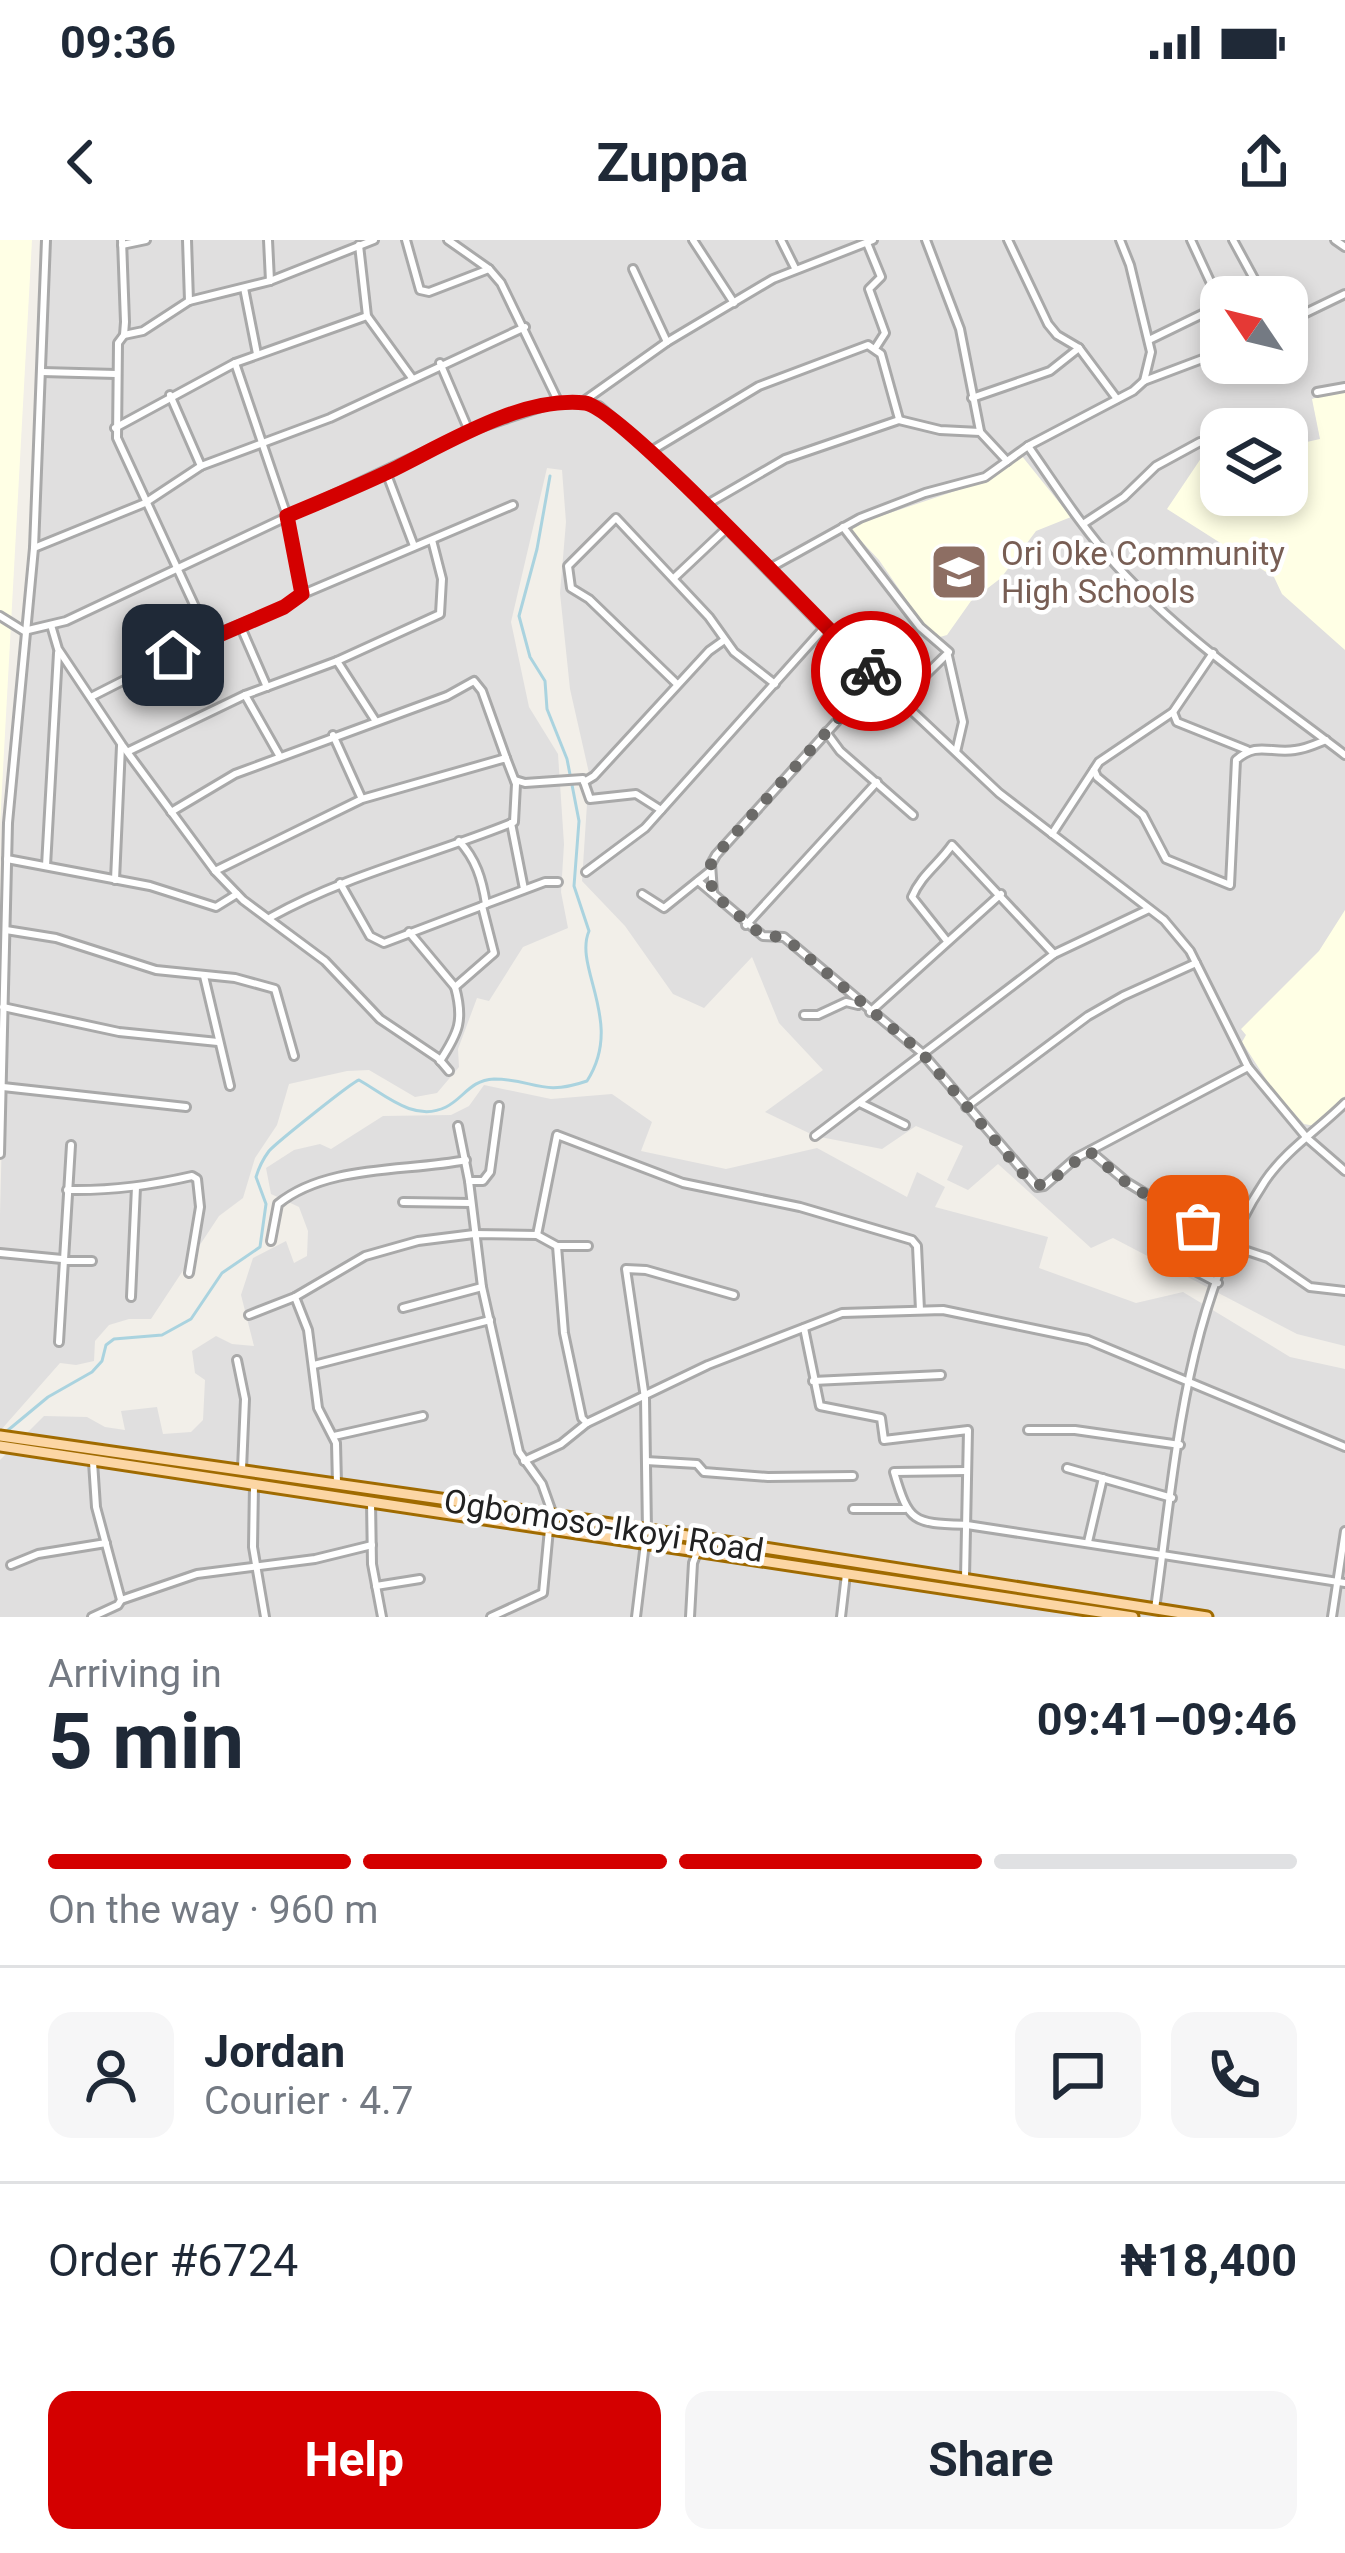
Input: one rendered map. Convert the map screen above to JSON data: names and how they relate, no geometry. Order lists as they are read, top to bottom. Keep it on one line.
{"streets":{"main road":["Ogbomoso-Ikoyi Road"]},"places":{"school or university":["Ori Oke Community High Schools"]},"north":"top left","page":{"status":"09:36","header":"Zuppa","heading":["5 min","Arriving in","09:41–09:46"],"panel":["Jordan","Courier · 4.7","Order #6724","₦18,400"],"bar":"On the way · 960 m","buttons":["Help","Share"]}}
